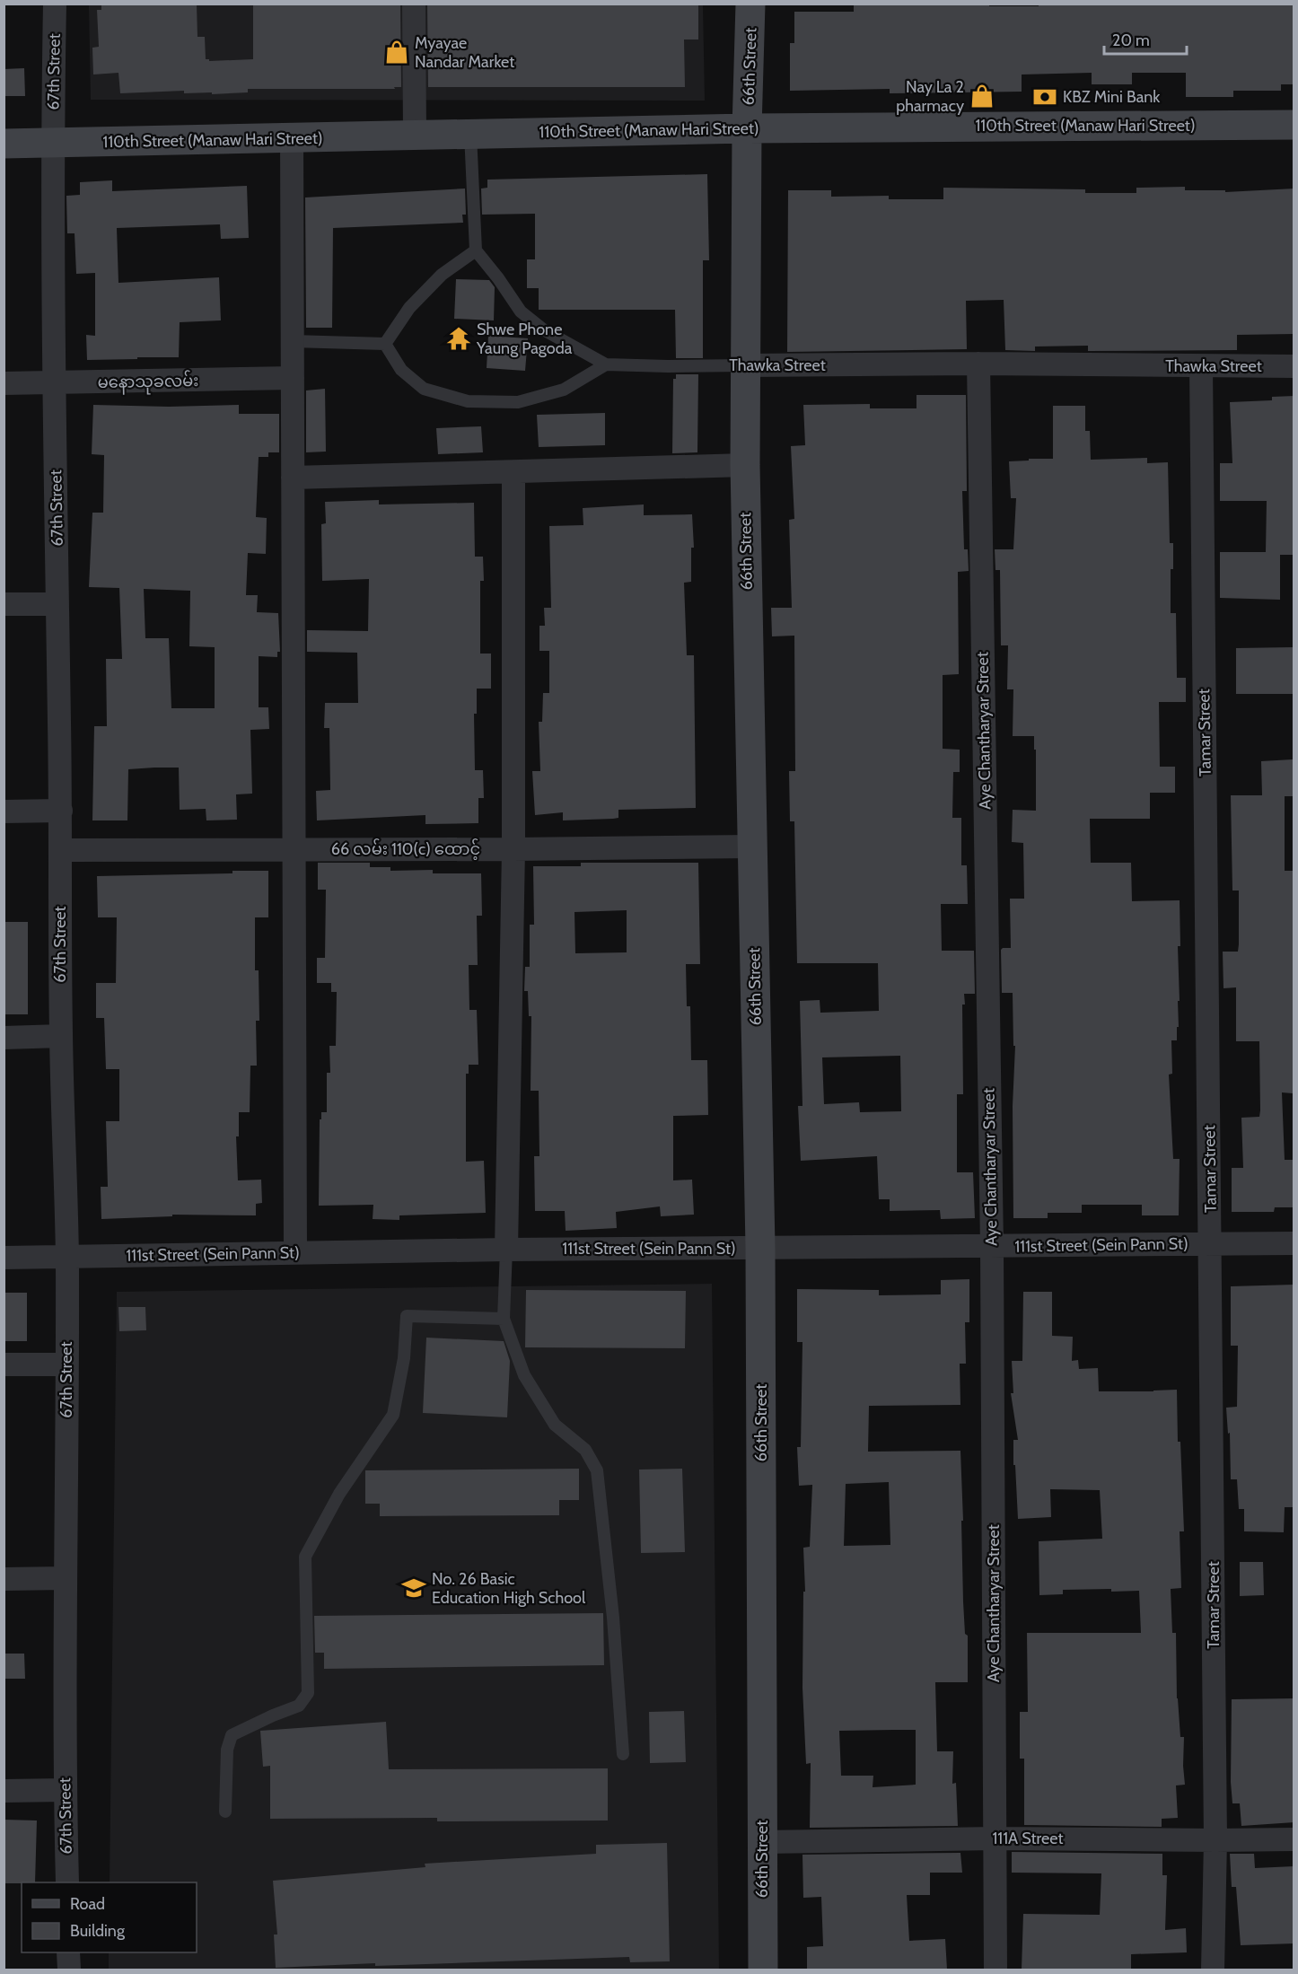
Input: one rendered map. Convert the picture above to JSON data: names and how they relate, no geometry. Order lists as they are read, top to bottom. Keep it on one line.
{"streets":{"street":["66th Street","67th Street","110th Street (Manaw Hari Street)","Thawka Street","မနောသုခလမ်း","Aye Chantharyar Street","Tamar Street","66 လမ်း 110(c) ထောင့်","111st Street (Sein Pann St)","111A Street"]},"crossings":[["66th Street","110th Street (Manaw Hari Street)"],["66th Street","Thawka Street"],["66th Street","66 လမ်း 110(c) ထောင့်"],["66th Street","111st Street (Sein Pann St)"],["66th Street","111A Street"],["67th Street","110th Street (Manaw Hari Street)"],["67th Street","မနောသုခလမ်း"],["67th Street","66 လမ်း 110(c) ထောင့်"],["67th Street","111st Street (Sein Pann St)"],["Thawka Street","Aye Chantharyar Street"],["Thawka Street","Tamar Street"],["Aye Chantharyar Street","111st Street (Sein Pann St)"],["Aye Chantharyar Street","111A Street"],["Tamar Street","111st Street (Sein Pann St)"],["Tamar Street","111A Street"]],"places":{"shop":["Myayae Nandar Market","Nay La 2 pharmacy"],"bank":["KBZ Mini Bank"],"temple":["Shwe Phone Yaung Pagoda"],"school or university":["No. 26 Basic Education High School"]},"legend":["Road","Building"],"scale_bar":"20 m"}
